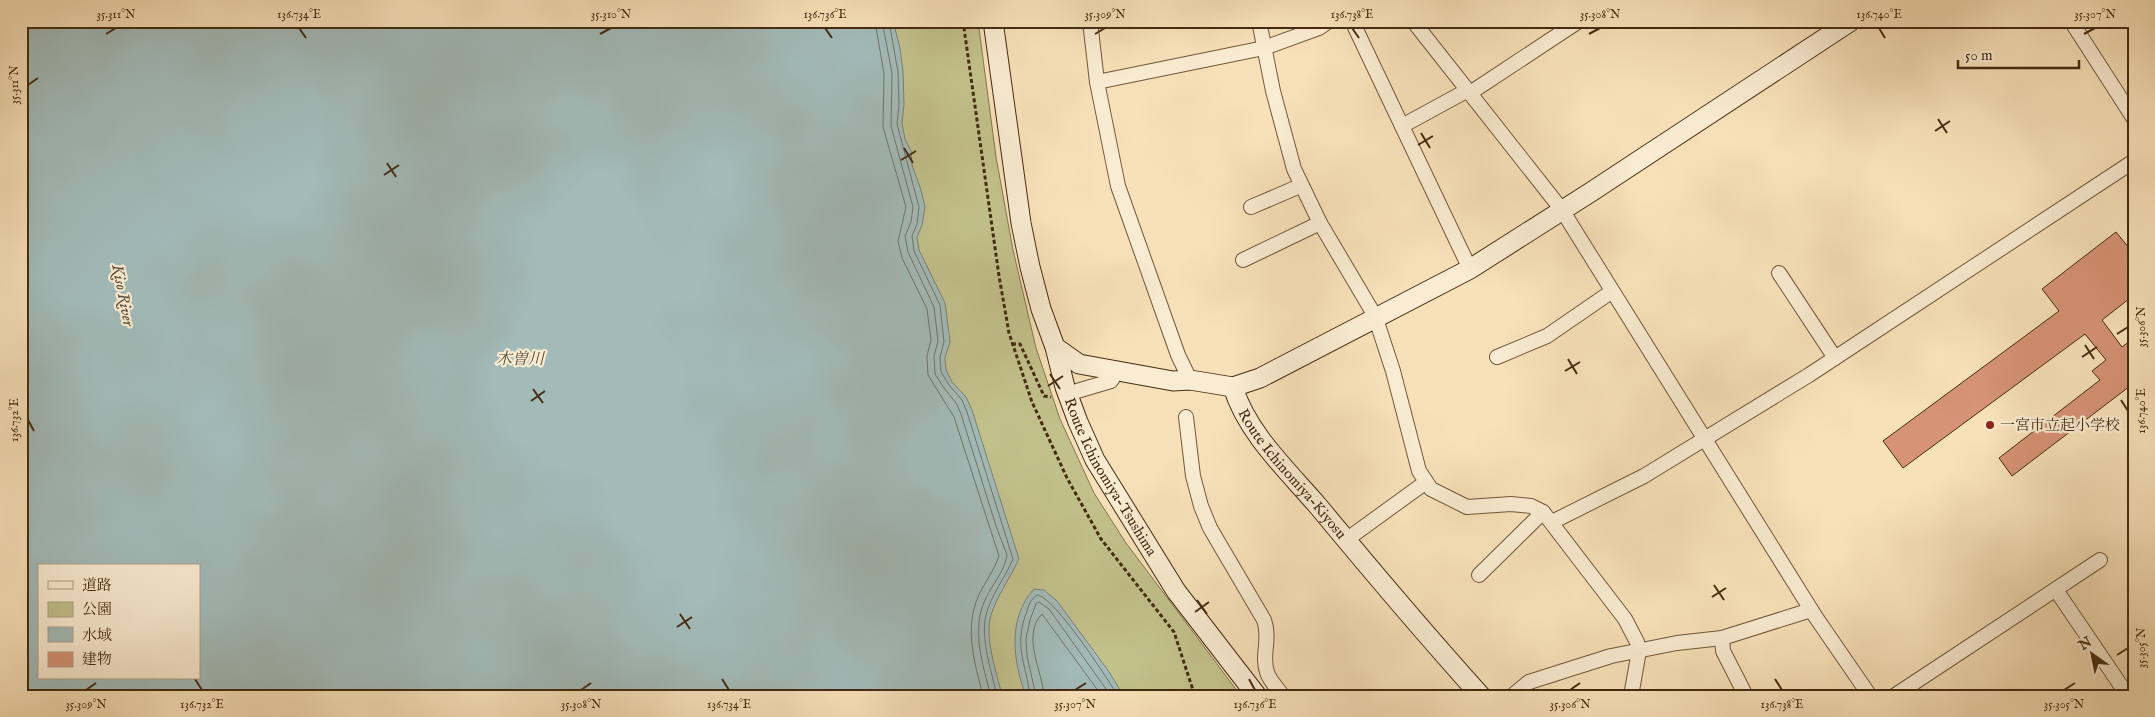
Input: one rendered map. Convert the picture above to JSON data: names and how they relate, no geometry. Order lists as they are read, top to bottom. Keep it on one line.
{"streets":{"main road":["Route Ichinomiya-Kiyosu","Route Ichinomiya-Tsushima"]},"water":["Kiso River","木曽川"],"places":["一宮市立起小学校"],"legend":["道路","公園","水域","建物"],"scale_bar":"50 m","north":"top left","coordinates":["35.311°N","136.734°E","35.310°N","136.736°E","35.309°N","136.738°E","35.308°N","136.740°E","35.307°N","35.306°N","136.732°E","35.305°N"]}
